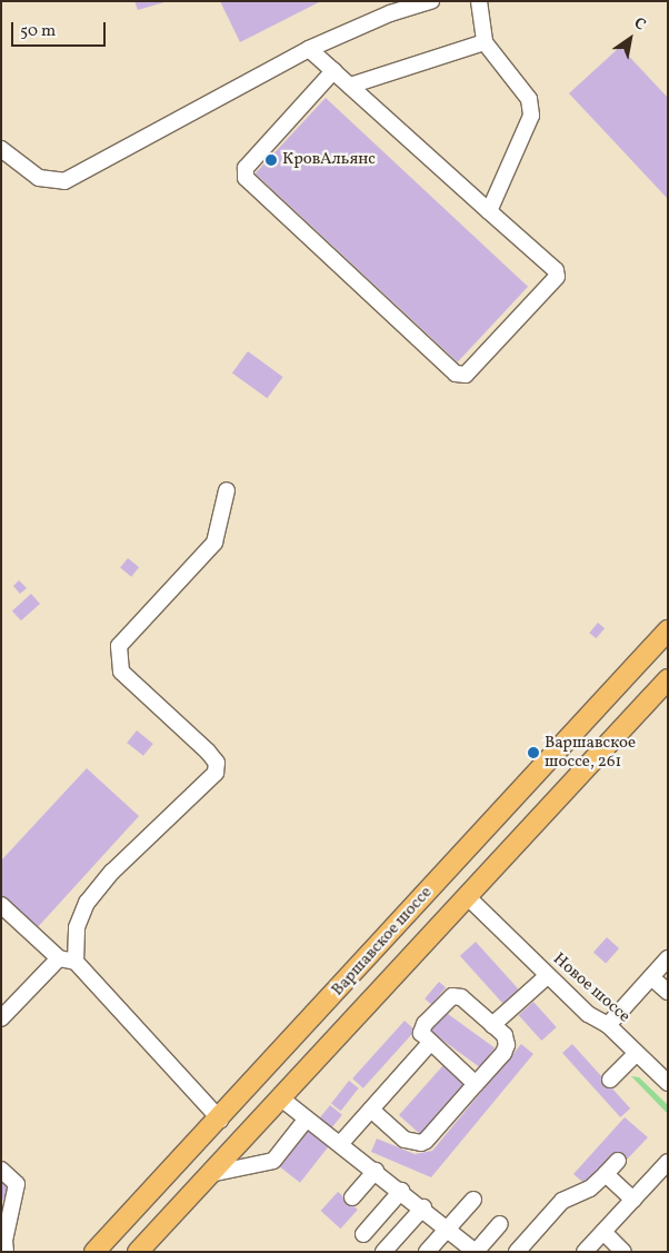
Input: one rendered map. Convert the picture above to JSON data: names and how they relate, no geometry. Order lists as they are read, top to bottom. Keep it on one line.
{"streets":{"main road":["Варшавское шоссе"],"street":["Новое шоссе"]},"crossings":[["Варшавское шоссе","Новое шоссе"]],"places":["КровАльянс","Варшавское шоссе, 261"],"scale_bar":"50 m","north":"top right"}
